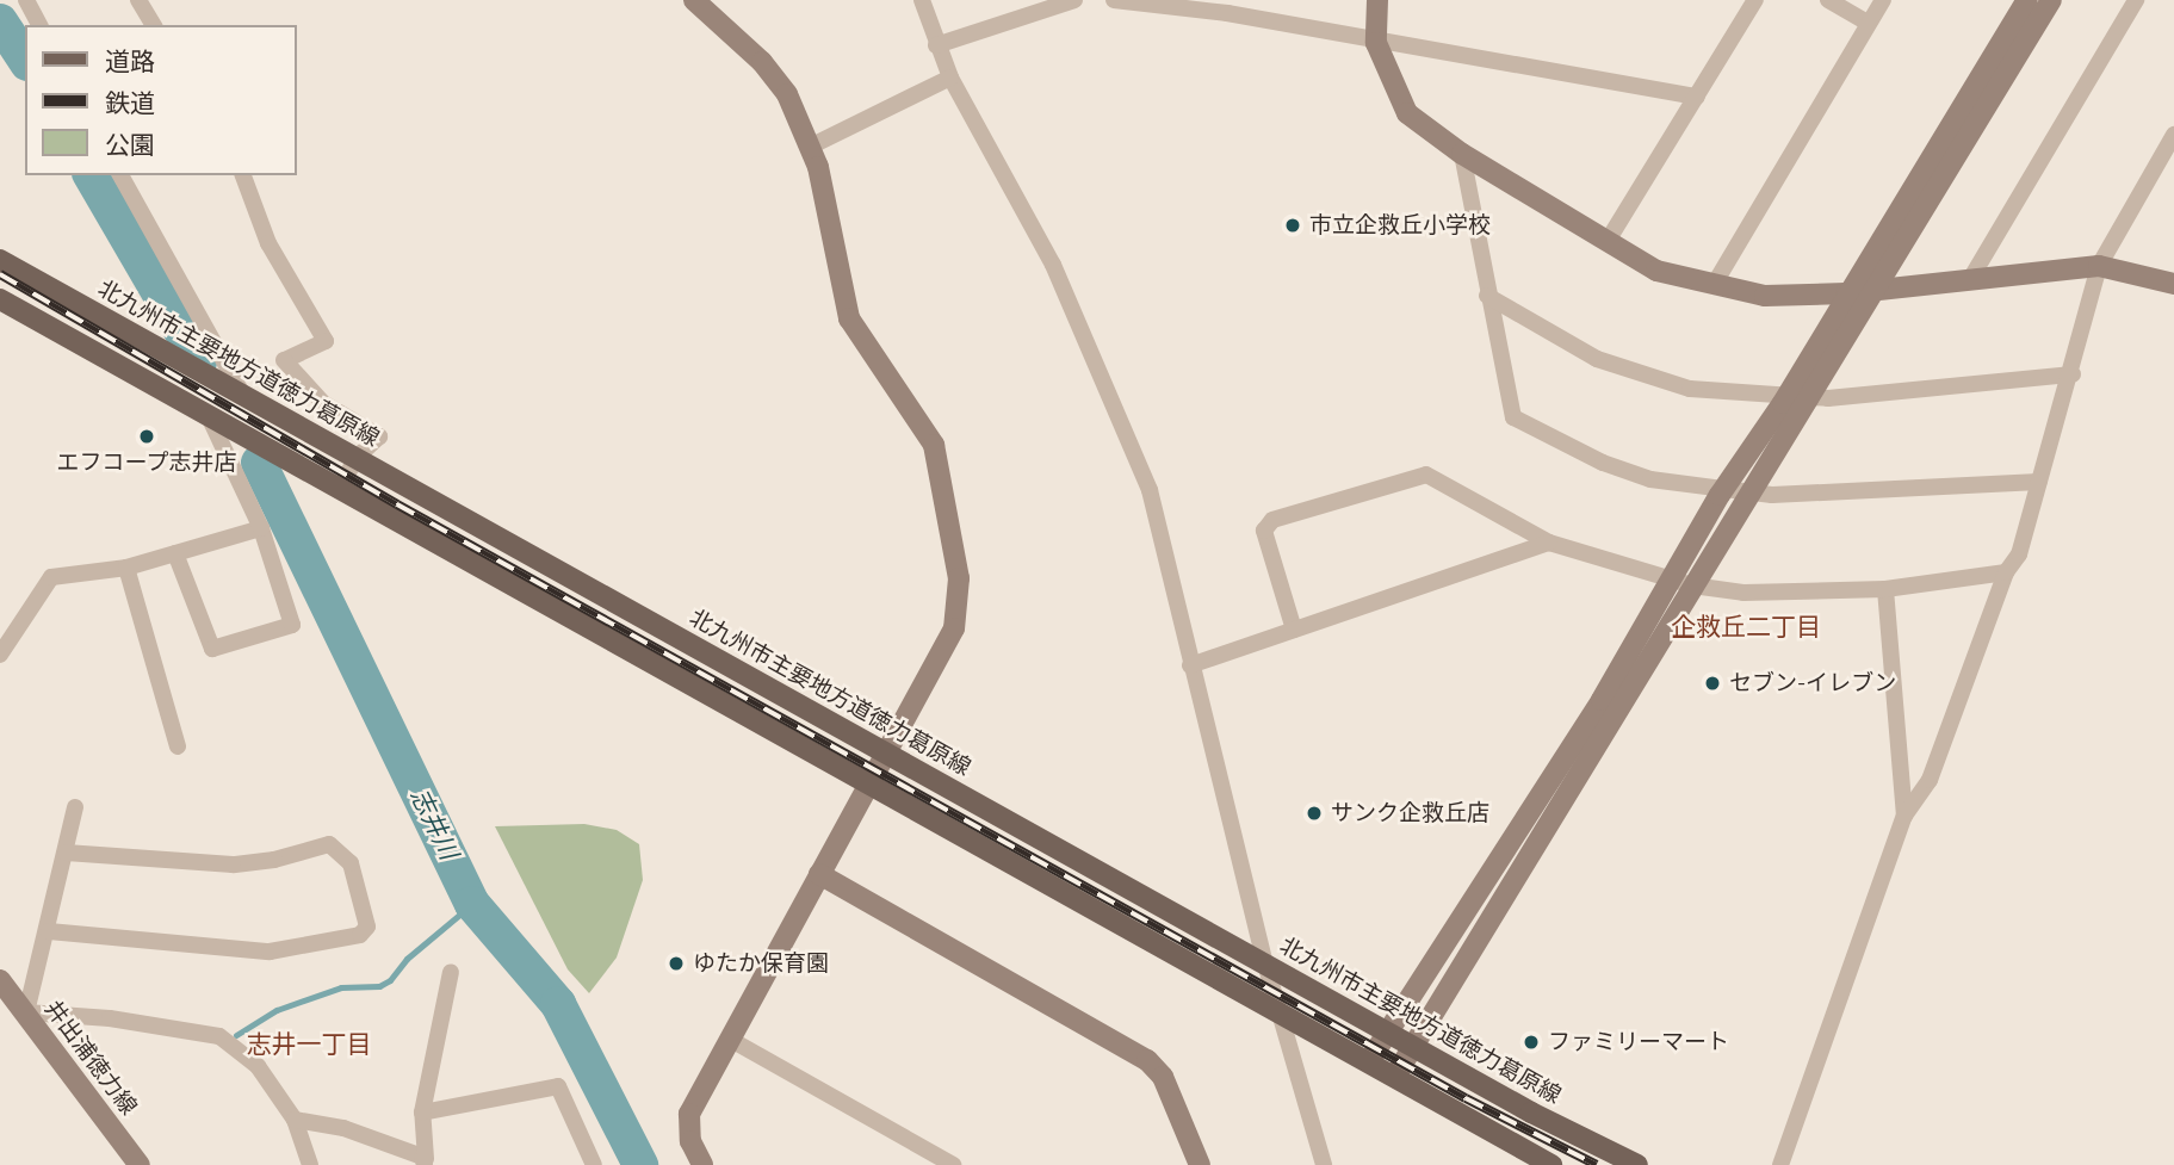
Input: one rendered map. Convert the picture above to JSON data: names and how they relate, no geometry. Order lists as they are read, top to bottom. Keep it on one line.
{"streets":{"main road":["北九州市主要地方道徳力葛原線"],"street":["井出浦徳力線"]},"districts":["企救丘二丁目","志井一丁目"],"water":["志井川"],"places":["市立企救丘小学校","エフコープ志井店","セブン-イレブン","サンク企救丘店","ゆたか保育園","ファミリーマート"],"legend":["道路","鉄道","公園"]}
